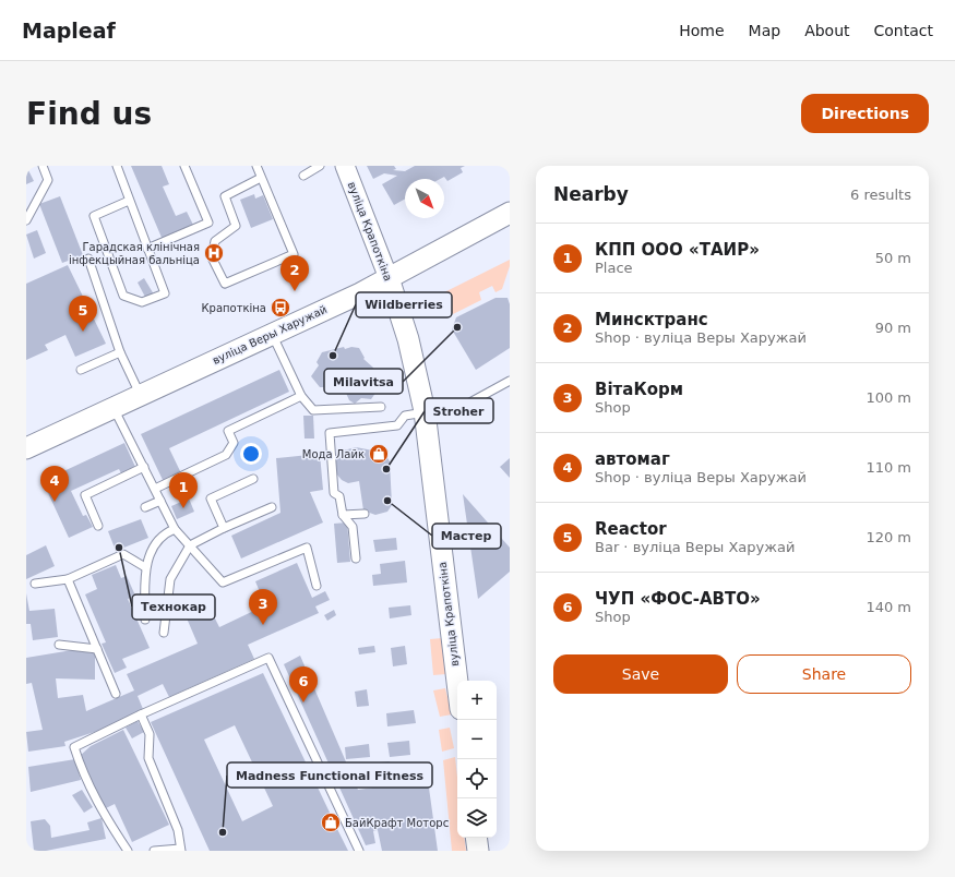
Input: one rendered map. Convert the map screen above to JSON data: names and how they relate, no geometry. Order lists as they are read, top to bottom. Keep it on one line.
{"streets":{"main road":["вуліца Крапоткіна","вуліца Веры Харужай"]},"crossings":[["вуліца Крапоткіна","вуліца Веры Харужай"]],"places":{"hospital":["Гарадская клінічная інфекцыйная бальніца"],"bus stop":["Крапоткіна"],"other":["Milavitsa","Wildberries","Stroher","Мастер","Технокар","Madness Functional Fitness"],"shop":["Мода Лайк","БайКрафт Моторс"]},"north":"bottom right","page":{"header":"Mapleaf","nav":["Home","Map","About","Contact"],"buttons":["Directions",["Save","Share"]],"title":"Find us","heading":["Nearby","6 results"],"list":[{"mark":"1","name":"КПП ООО «ТАИР»","note":"Place","value":"50 m"},{"mark":"2","name":"Минсктранс","note":"Shop · вуліца Веры Харужай","value":"90 m"},{"mark":"3","name":"ВітаКорм","note":"Shop","value":"100 m"},{"mark":"4","name":"автомаг","note":"Shop · вуліца Веры Харужай","value":"110 m"},{"mark":"5","name":"Reactor","note":"Bar · вуліца Веры Харужай","value":"120 m"},{"mark":"6","name":"ЧУП «ФОС-АВТО»","note":"Shop","value":"140 m"}],"pins":["2","5","4","1","3","6"],"map_buttons":["+","−"]}}
